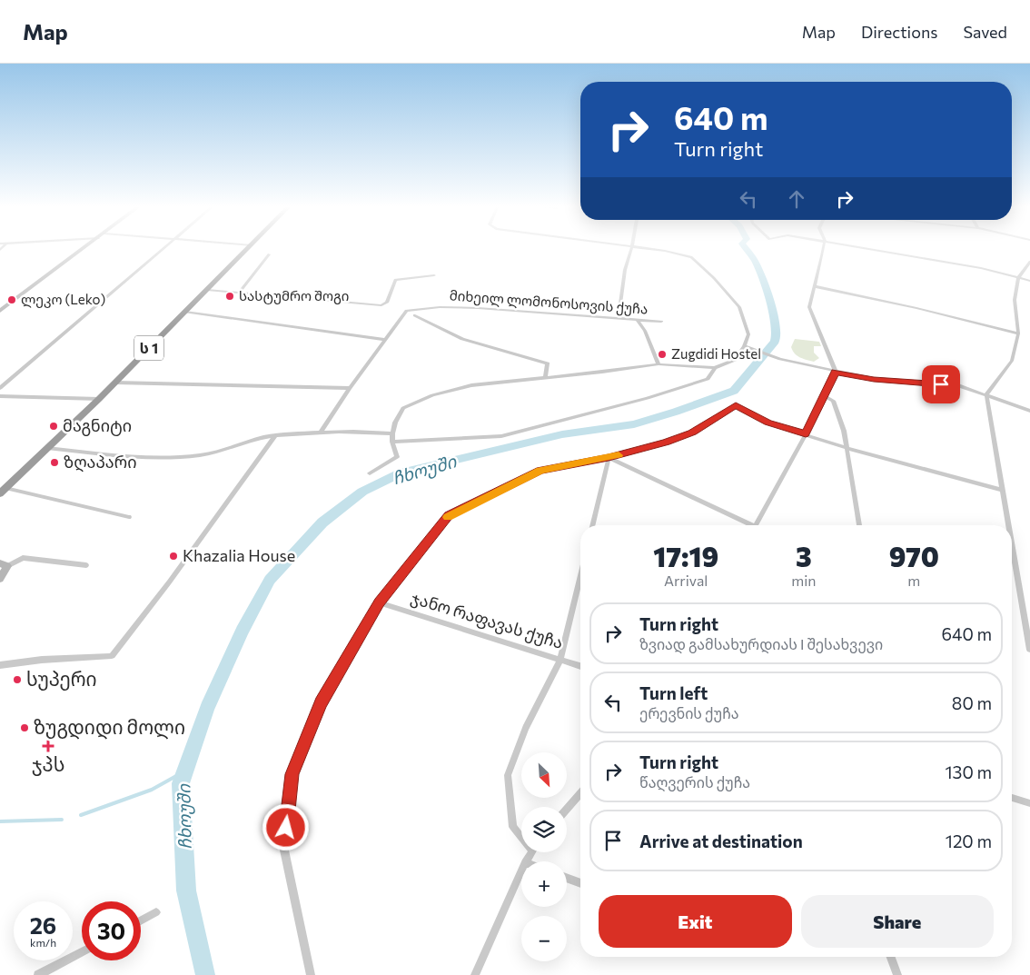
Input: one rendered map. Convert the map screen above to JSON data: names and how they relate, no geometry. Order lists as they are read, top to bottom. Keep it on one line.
{"streets":{"highway":["ს 1"],"street":["მიხეილ ლომონოსოვის ქუჩა","ჯანო რაფავას ქუჩა"]},"water":["ჩხოუში"],"places":{"other":["სასტუმრო შოგი","ლეკო (Leko)","Zugdidi Hostel","მაგნიტი","ზღაპარი","Khazalia House","სუპერი","ზუგდიდი მოლი"],"health":["ჯპს"]},"north":"bottom right","page":{"header":"Map","nav":["Map","Directions","Saved"],"turn":["640 m","Turn right"],"eta":["17:19","Arrival","3","min","970","m"],"list":[{"name":"Turn right","note":"ზვიად გამსახურდიას I შესახვევი","value":"640 m"},{"name":"Turn left","note":"ერევნის ქუჩა","value":"80 m"},{"name":"Turn right","note":"წაღვერის ქუჩა","value":"130 m"},{"name":"Arrive at destination","value":"120 m"}],"map_buttons":["+","−"],"buttons":["Exit","Share"],"speed":"26 km/h","limit":"30"}}
